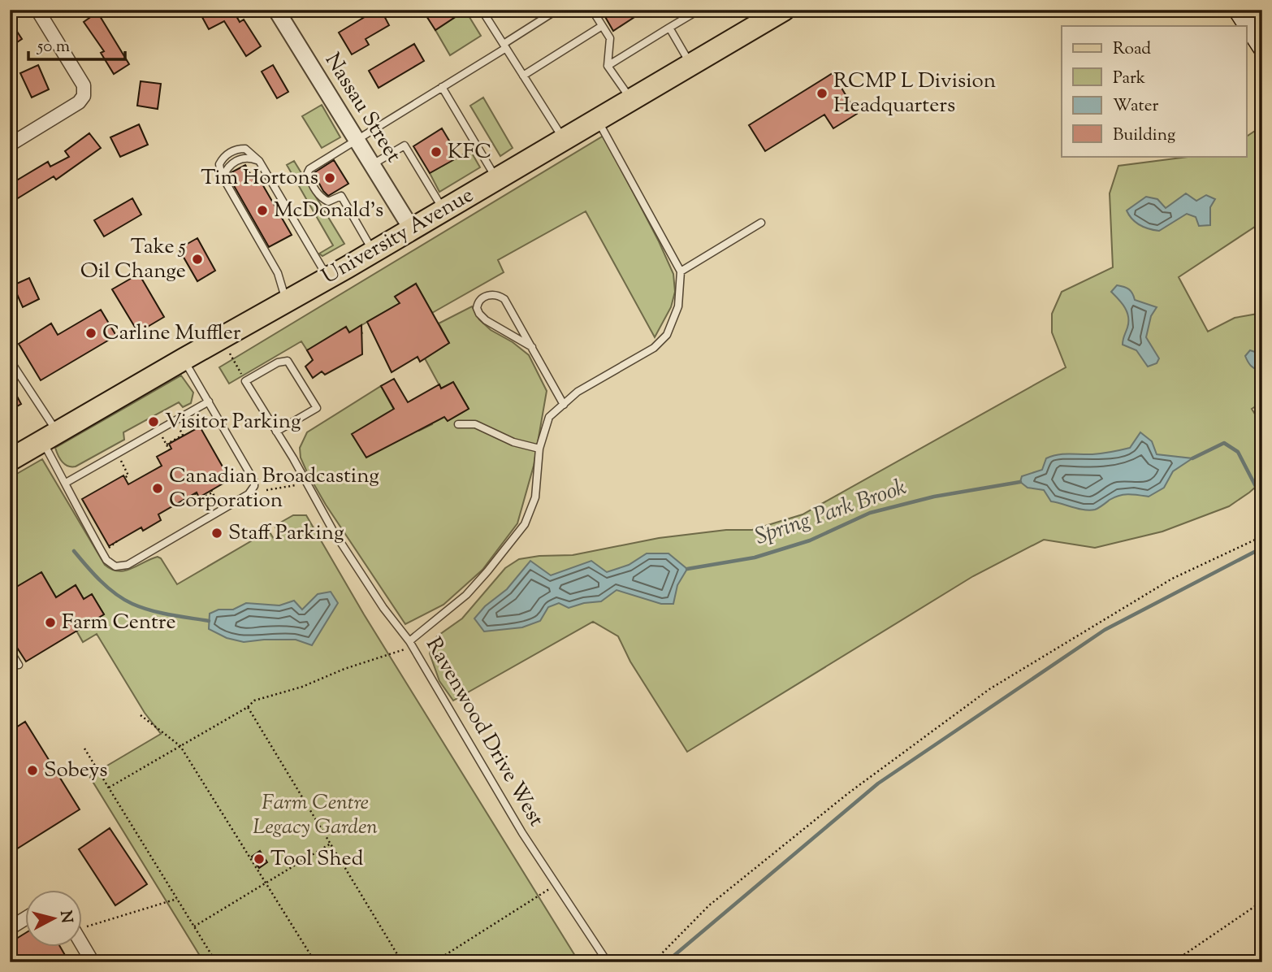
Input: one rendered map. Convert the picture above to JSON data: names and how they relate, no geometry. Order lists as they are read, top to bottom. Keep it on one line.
{"streets":{"main road":["University Avenue"],"street":["Nassau Street"],"lane":["Ravenwood Drive West"]},"crossings":[["Nassau Street","University Avenue"]],"water":["Spring Park Brook"],"parks":["Farm Centre Legacy Garden"],"places":["RCMP L Division Headquarters","KFC","Tim Hortons","McDonald's","Take 5 Oil Change","Carline Muffler","Visitor Parking","Canadian Broadcasting Corporation","Staff Parking","Farm Centre","Sobeys","Tool Shed"],"legend":["Road","Park","Water","Building"],"scale_bar":"50 m","north":"right"}
